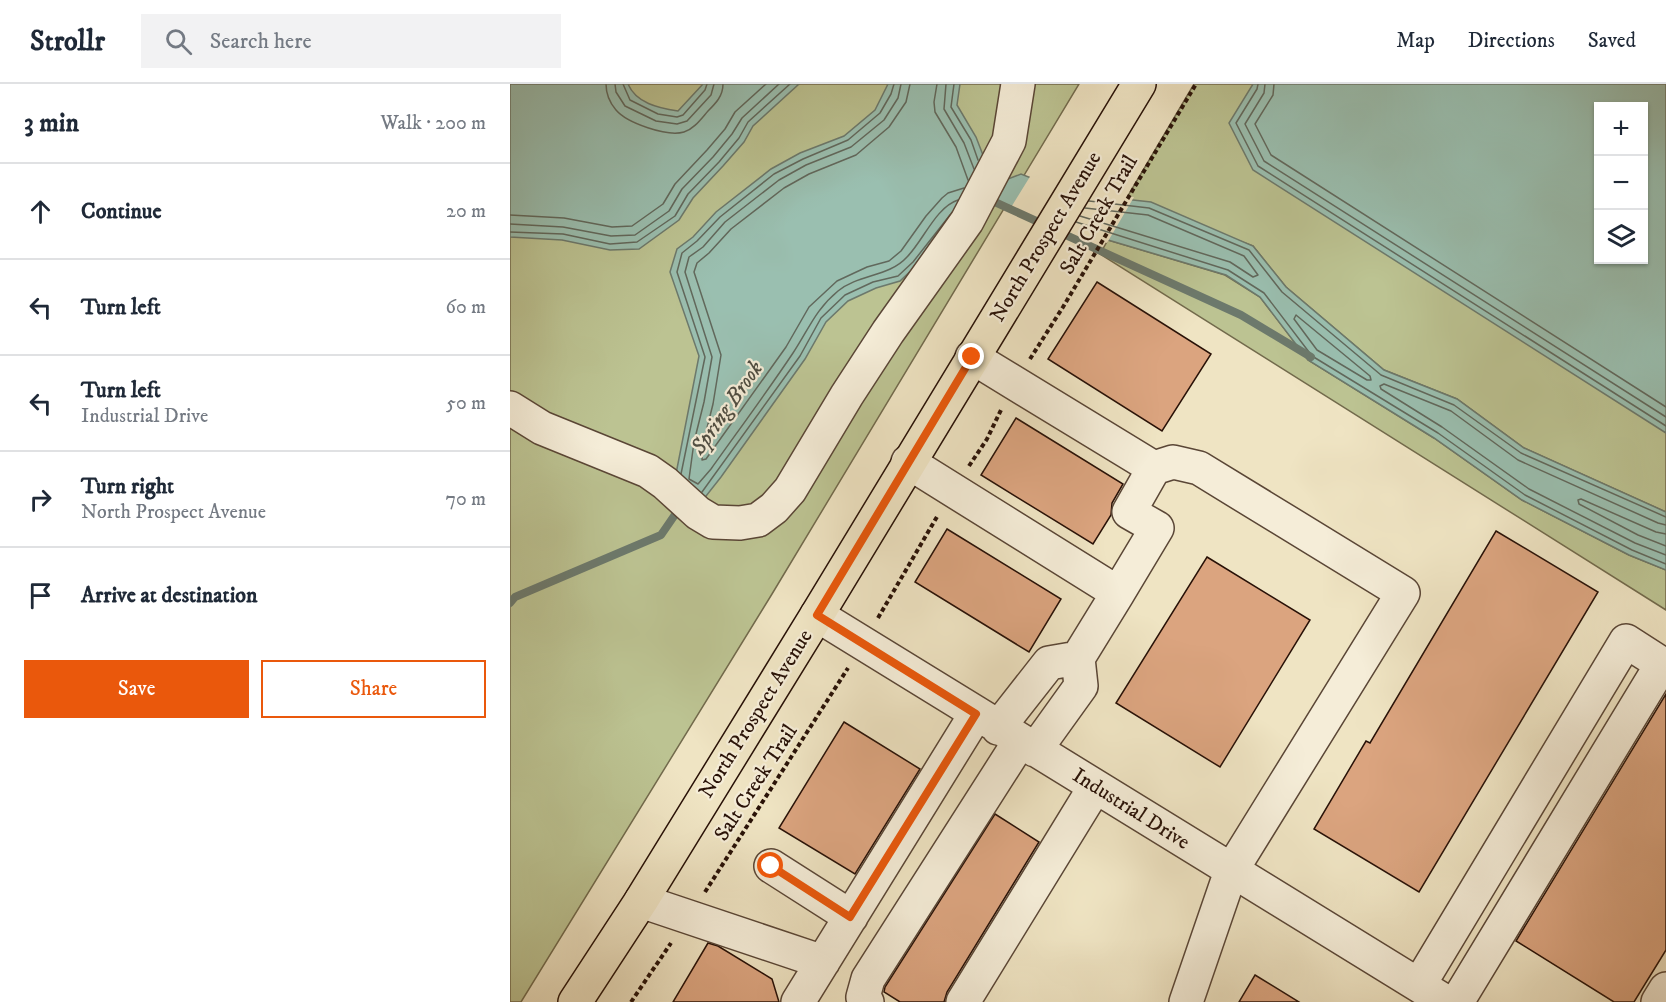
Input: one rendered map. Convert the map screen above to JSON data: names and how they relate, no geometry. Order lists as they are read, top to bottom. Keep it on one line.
{"streets":{"main road":["North Prospect Avenue"],"street":["Industrial Drive"],"path":["Salt Creek Trail"]},"crossings":[["North Prospect Avenue","Industrial Drive"]],"water":["Spring Brook"],"page":{"header":"Strollr","search":"Search here","nav":["Map","Directions","Saved"],"heading":["3 min","Walk · 200 m"],"map_buttons":["+","−"],"list":[["Continue","20 m"],["Turn left","60 m"],["Turn left","Industrial Drive","50 m"],["Turn right","North Prospect Avenue","70 m"],"Arrive at destination"],"buttons":["Save","Share"]}}
